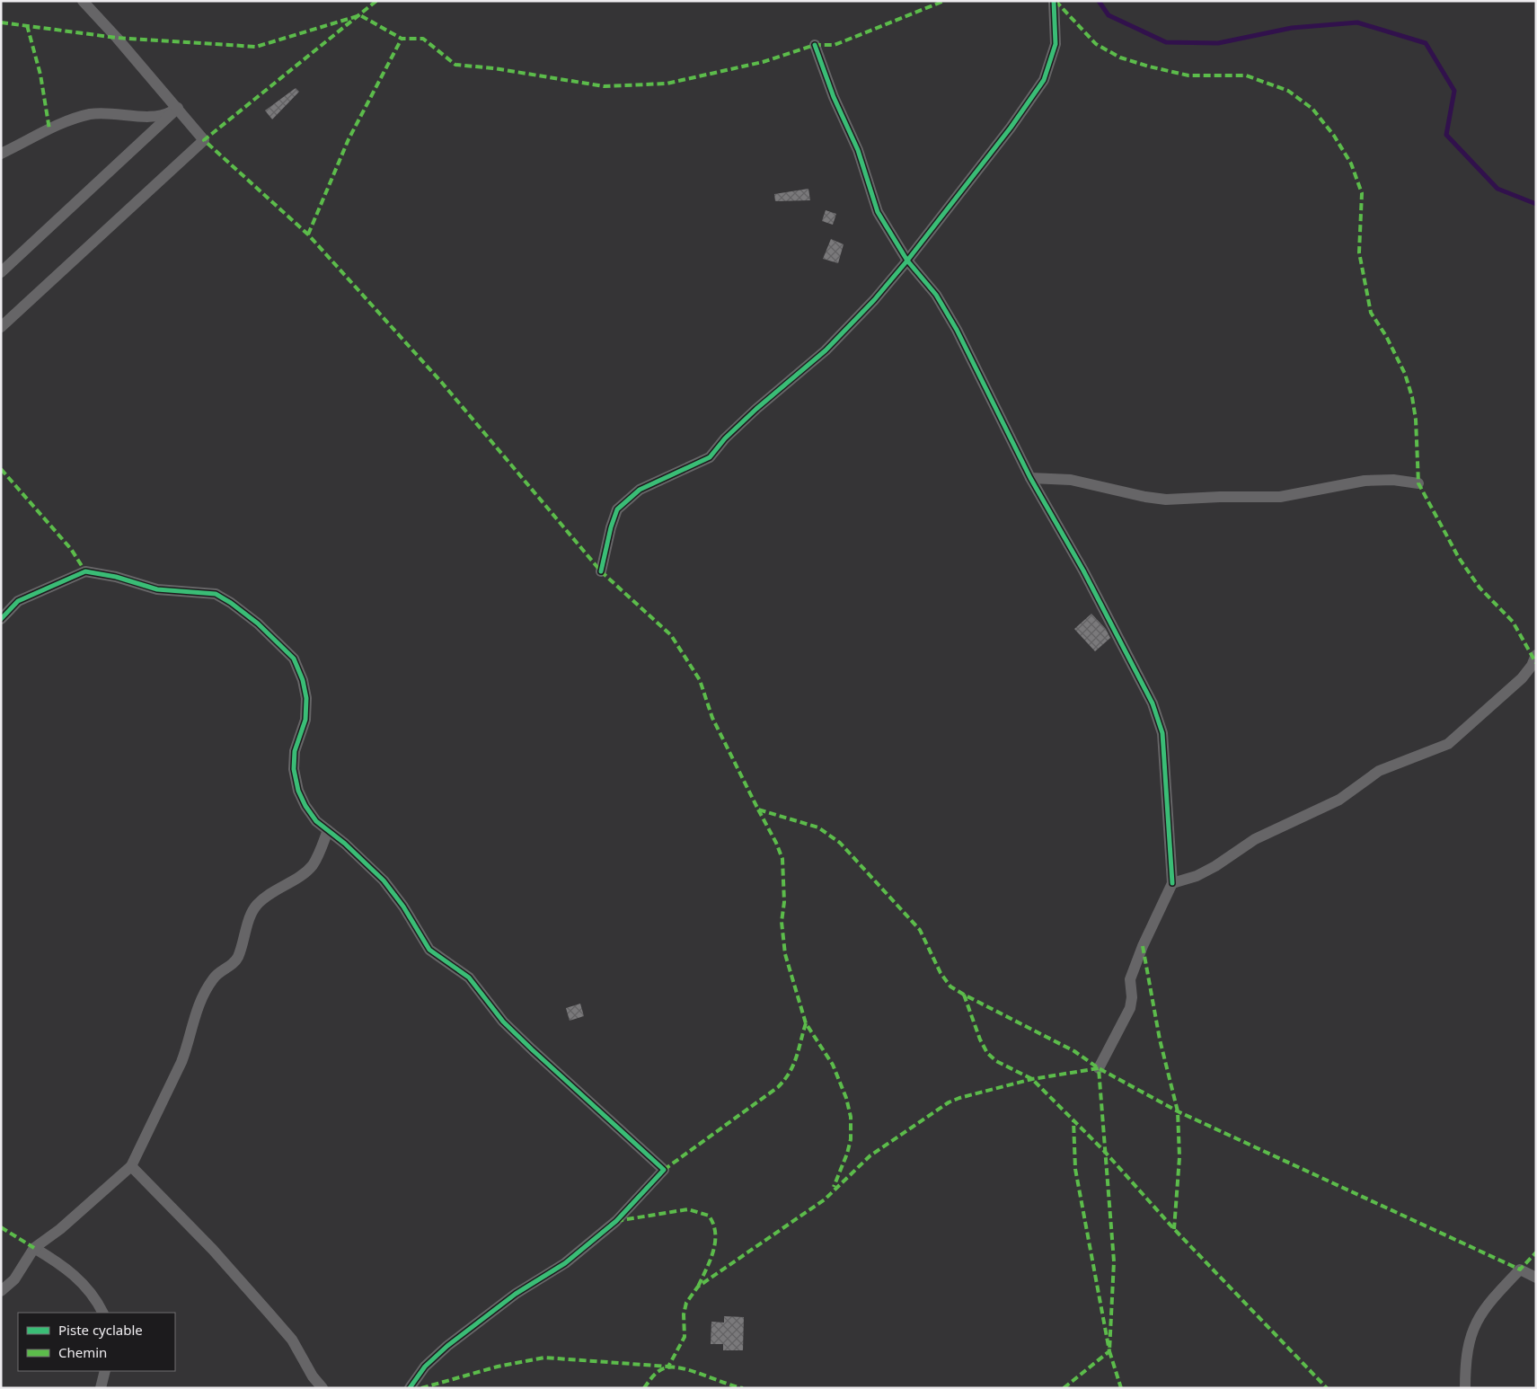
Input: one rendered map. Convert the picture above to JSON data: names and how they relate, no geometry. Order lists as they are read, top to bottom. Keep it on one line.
{"legend":["Piste cyclable","Chemin"]}
